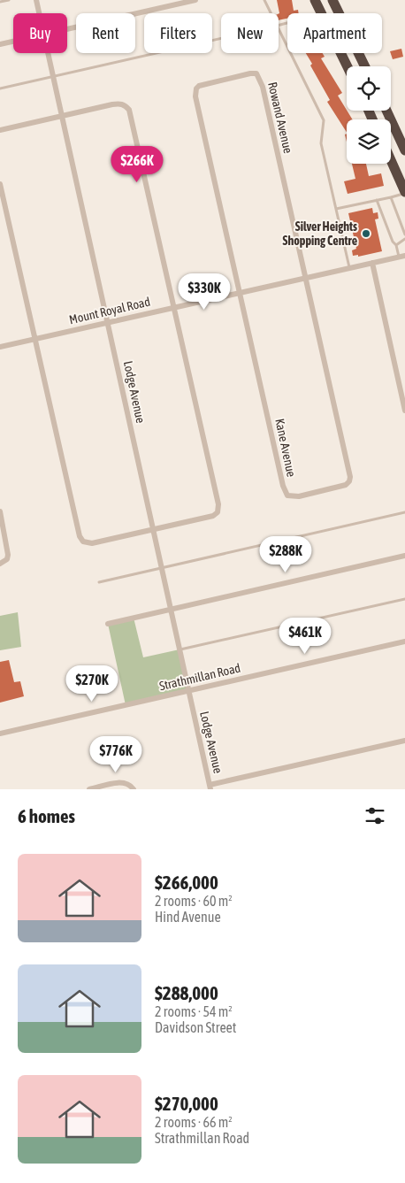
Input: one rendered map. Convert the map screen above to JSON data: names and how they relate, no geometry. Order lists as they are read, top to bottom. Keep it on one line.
{"streets":{"street":["Rowand Avenue","Mount Royal Road","Lodge Avenue","Kane Avenue","Strathmillan Road"]},"crossings":[["Rowand Avenue","Mount Royal Road"],["Rowand Avenue","Kane Avenue"],["Mount Royal Road","Lodge Avenue"],["Mount Royal Road","Kane Avenue"],["Lodge Avenue","Strathmillan Road"]],"places":["Silver Heights Shopping Centre"],"page":{"chip":["Buy","Rent","Filters","New","Apartment"],"price":["$266K","$330K","$288K","$461K","$270K","$776K"],"heading":"6 homes","list":[{"name":"$266,000","note":"2 rooms · 60 m² · Hind Avenue"},{"name":"$288,000","note":"2 rooms · 54 m² · Davidson Street"},{"name":"$270,000","note":"2 rooms · 66 m² · Strathmillan Road"}]}}
